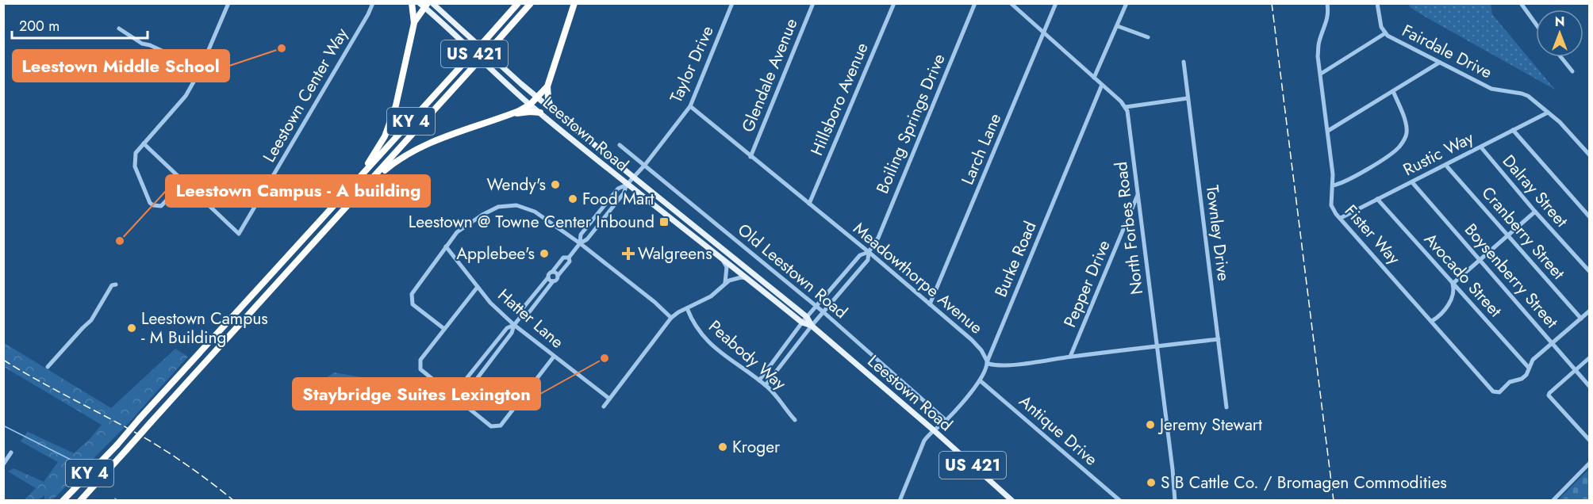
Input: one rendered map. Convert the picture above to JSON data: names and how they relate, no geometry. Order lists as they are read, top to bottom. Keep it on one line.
{"streets":{"highway":["KY 4"],"main road":["US 421","Leestown Road"],"street":["Fairdale Drive","Taylor Drive","Glendale Avenue","Leestown Center Way","Hillsboro Avenue","Boiling Springs Drive","Larch Lane","Rustic Way","Dalray Street","North Forbes Road","Townley Drive","Cranberry Street","Fister Way","Burke Road","Old Leestown Road","Avocado Street","Boysenberry Street","Meadowthorpe Avenue","Pepper Drive","Hatter Lane","Peabody Way","Antique Drive"]},"crossings":[["Fairdale Drive","Rustic Way"],["Taylor Drive","Leestown Road"],["Taylor Drive","Old Leestown Road"],["Taylor Drive","Meadowthorpe Avenue"],["Glendale Avenue","Meadowthorpe Avenue"],["Hillsboro Avenue","Meadowthorpe Avenue"],["Boiling Springs Drive","Leestown Road"],["Boiling Springs Drive","Old Leestown Road"],["Boiling Springs Drive","Meadowthorpe Avenue"],["Boiling Springs Drive","Peabody Way"],["Leestown Road","Burke Road"],["Larch Lane","Meadowthorpe Avenue"],["Rustic Way","Dalray Street"],["Rustic Way","Cranberry Street"],["Rustic Way","Fister Way"],["Rustic Way","Avocado Street"],["Rustic Way","Boysenberry Street"],["North Forbes Road","Pepper Drive"],["Fister Way","Avocado Street"],["Burke Road","Old Leestown Road"],["Burke Road","Meadowthorpe Avenue"],["Burke Road","Antique Drive"]],"places":{"other":["Leestown Middle School","Wendy's","Food Mart","Leestown Campus - A building","Applebee's","Leestown Campus - M Building","Staybridge Suites Lexington","Jeremy Stewart","Kroger","S B Cattle Co. / Bromagen Commodities"],"transit":["Leestown @ Towne Center Inbound"],"health":["Walgreens"]},"scale_bar":"200 m","north":"top"}
